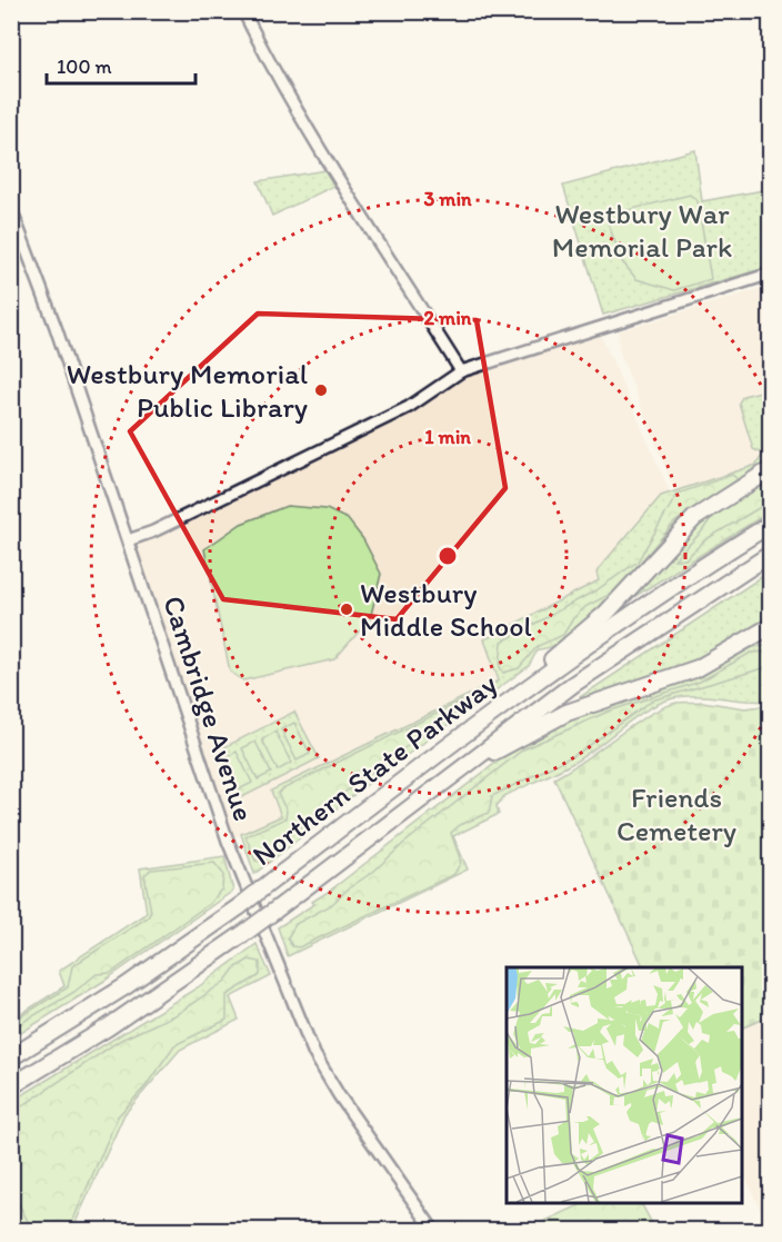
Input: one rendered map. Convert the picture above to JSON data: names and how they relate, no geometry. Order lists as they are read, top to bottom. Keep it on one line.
{"streets":{"highway":["Northern State Parkway"],"street":["Cambridge Avenue"]},"parks":["Westbury War Memorial Park","Friends Cemetery"],"places":["Westbury Memorial Public Library","Westbury Middle School"],"scale_bar":"100 m","rings":["3 min","2 min","1 min"]}
